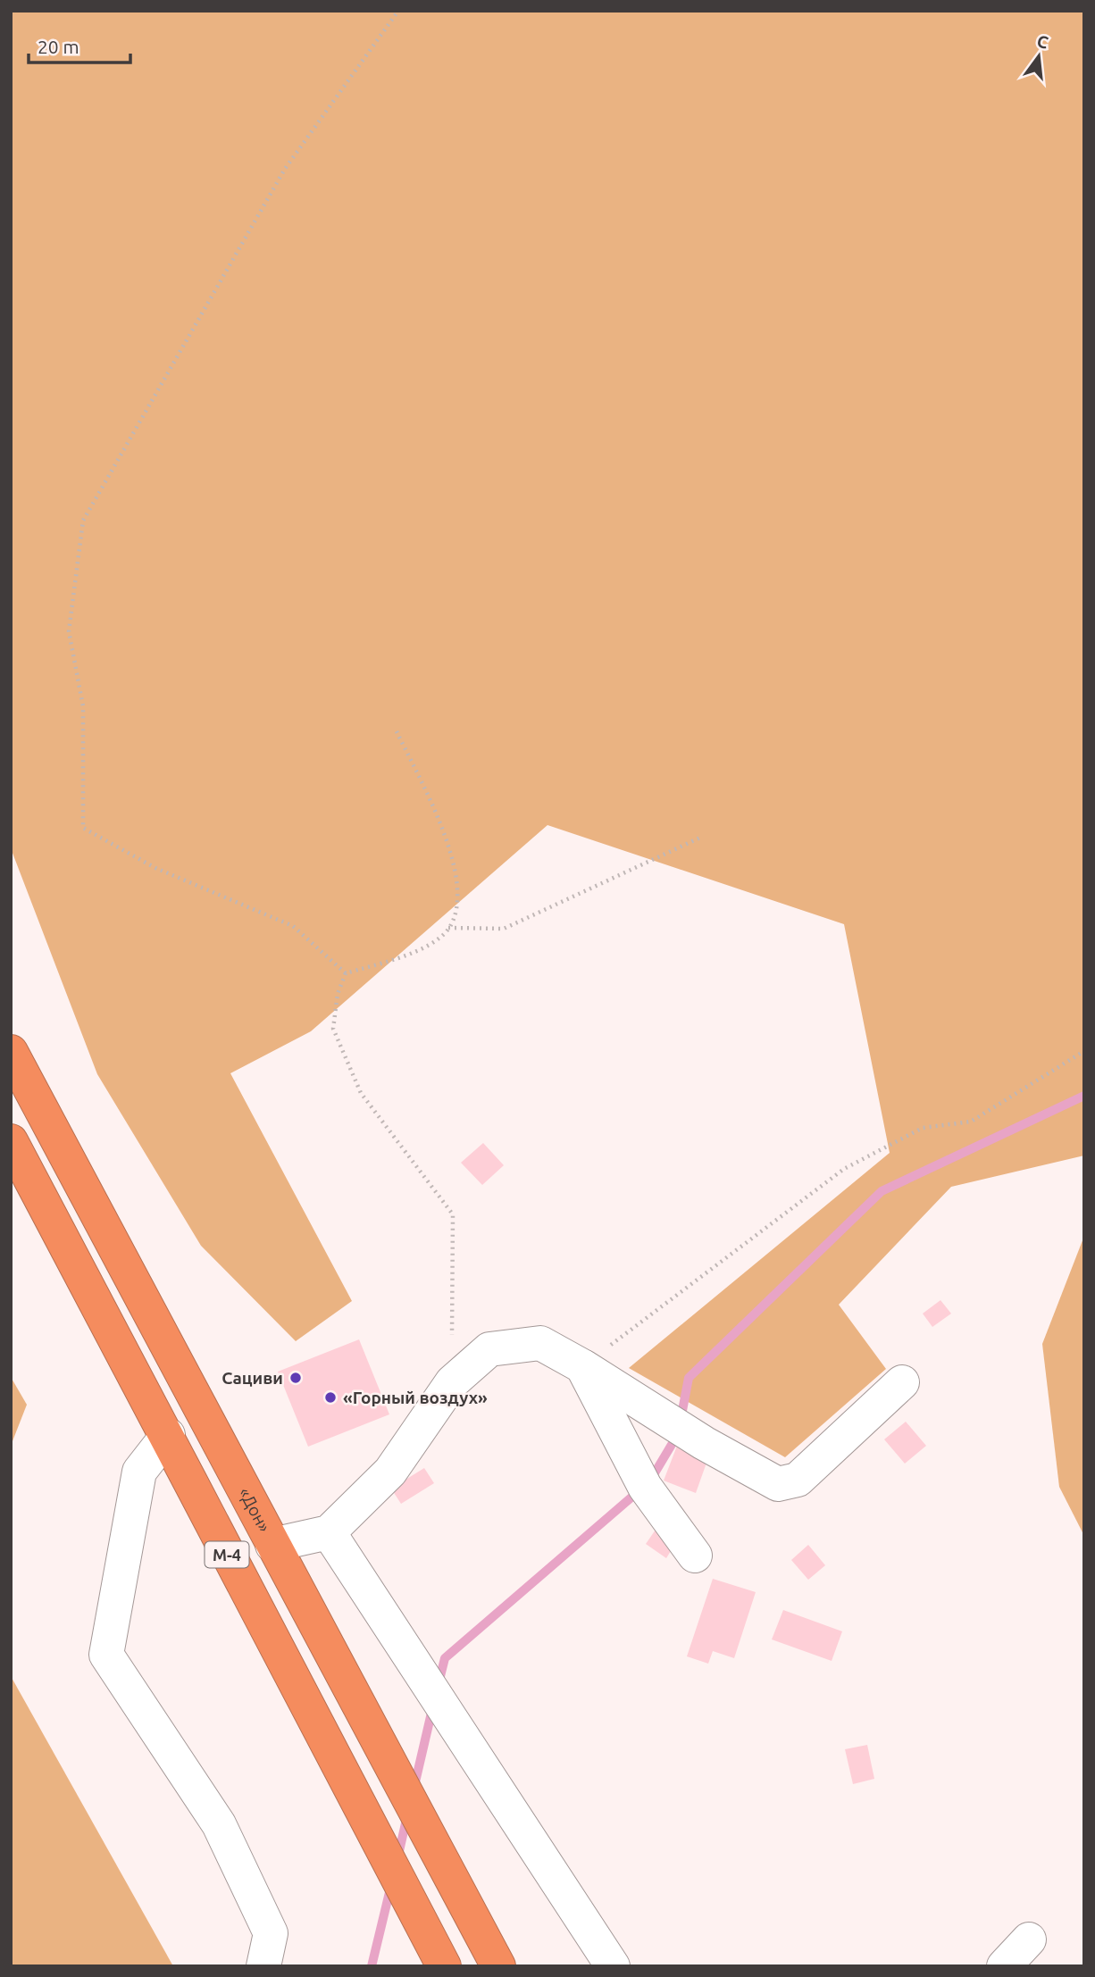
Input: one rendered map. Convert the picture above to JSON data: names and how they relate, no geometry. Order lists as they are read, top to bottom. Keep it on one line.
{"streets":{"highway":["«Дон»","М-4"]},"places":["Сациви","«Горный воздух»"],"scale_bar":"20 m","north":"top"}
